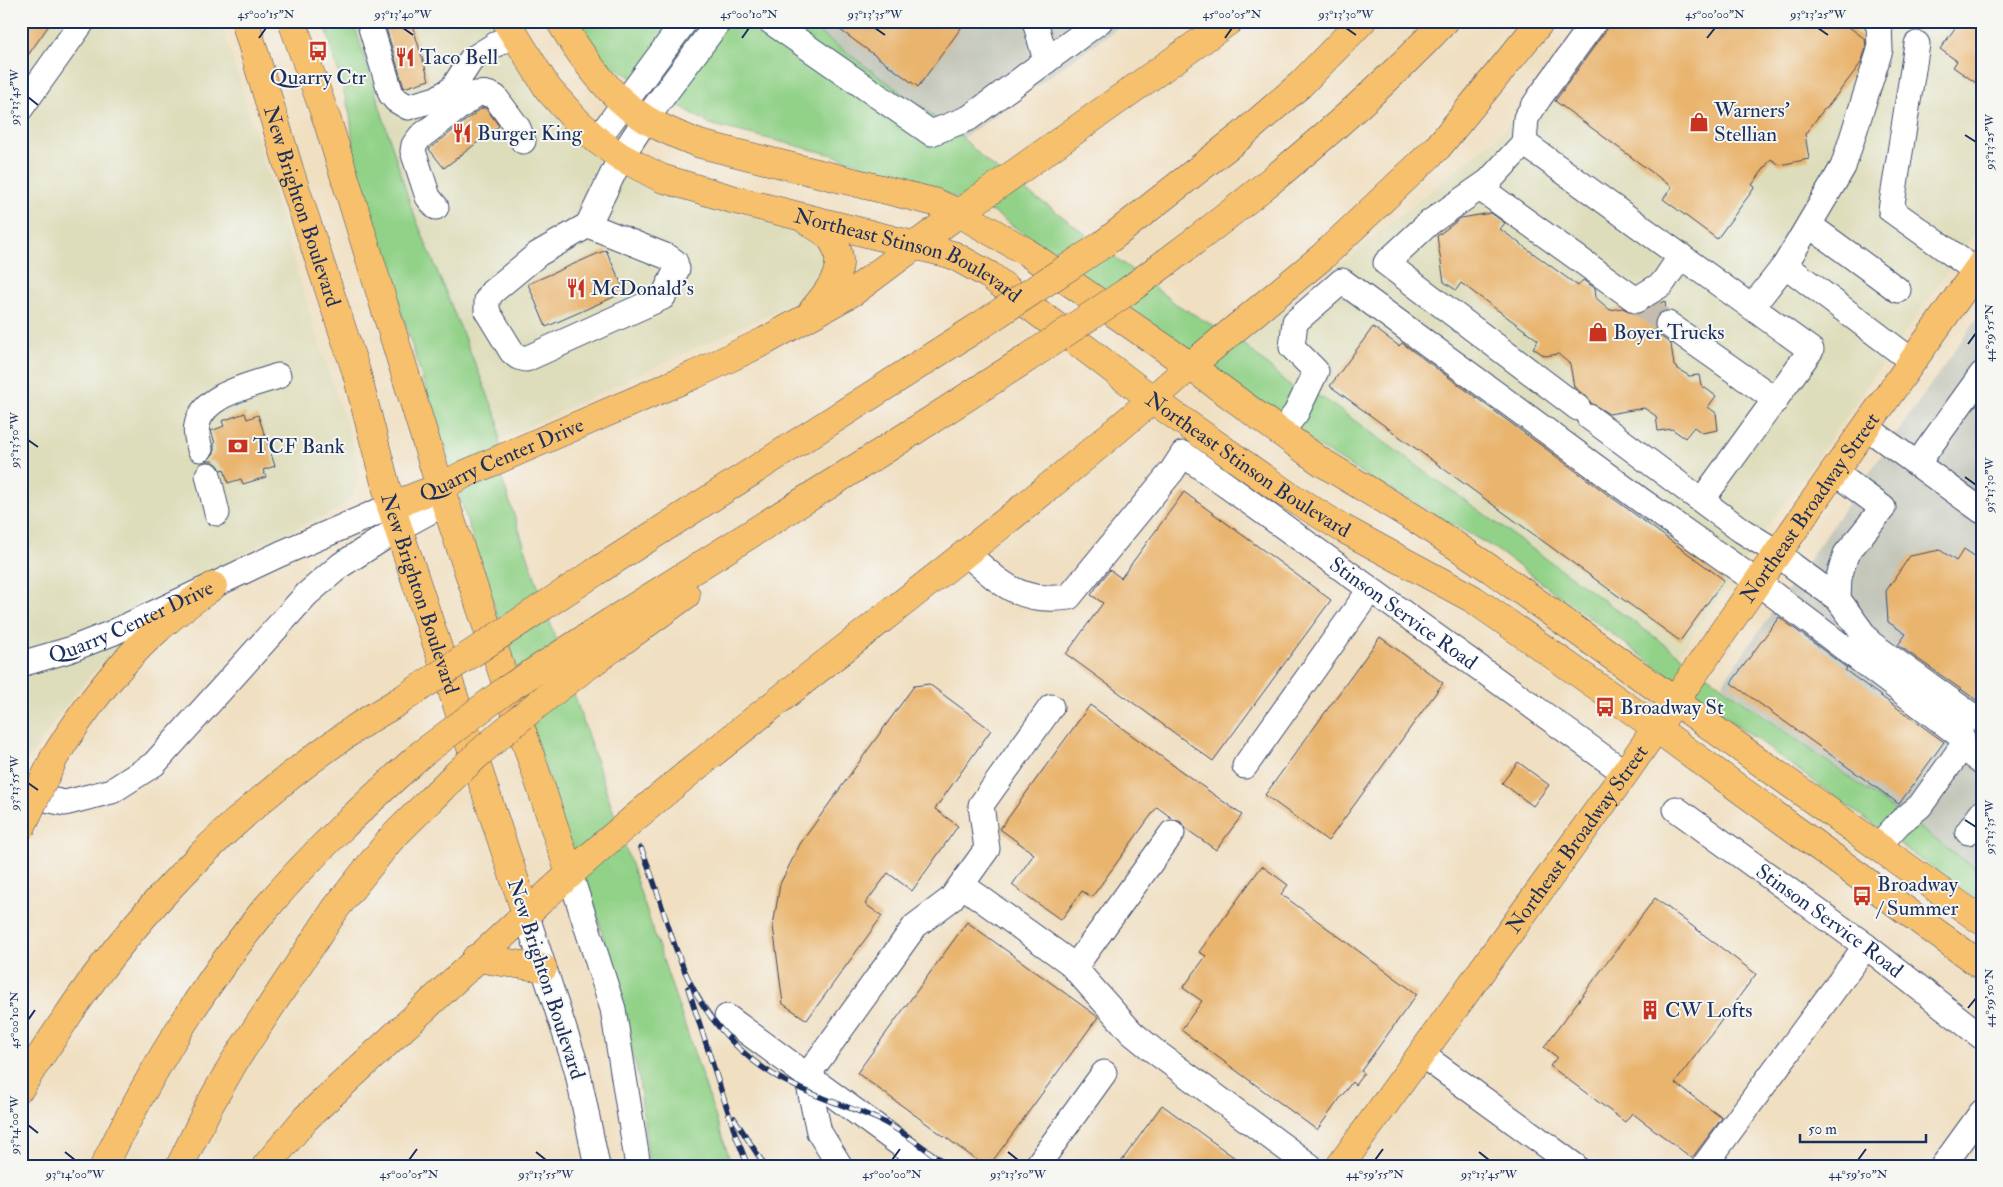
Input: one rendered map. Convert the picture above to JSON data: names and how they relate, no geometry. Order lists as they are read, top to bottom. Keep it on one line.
{"streets":{"main road":["New Brighton Boulevard","Northeast Stinson Boulevard","Quarry Center Drive","Northeast Broadway Street"],"street":["Stinson Service Road"]},"crossings":[["New Brighton Boulevard","Quarry Center Drive"],["Northeast Stinson Boulevard","Quarry Center Drive"],["Northeast Stinson Boulevard","Northeast Broadway Street"],["Northeast Broadway Street","Stinson Service Road"]],"places":{"bus stop":["Quarry Ctr","Broadway St","Broadway / Summer"],"restaurant":["Taco Bell","Burger King","McDonald's"],"shop":["Warners' Stellian","Boyer Trucks"],"bank":["TCF Bank"],"building":["CW Lofts"]},"scale_bar":"50 m","coordinates":["45°00'15\"N","93°13'40\"W","45°00'10\"N","93°13'35\"W","45°00'05\"N","93°13'30\"W","45°00'00\"N","93°13'25\"W","93°13'45\"W","44°59'55\"N","93°13'50\"W","93°13'55\"W","44°59'50\"N","93°14'00\"W"]}
